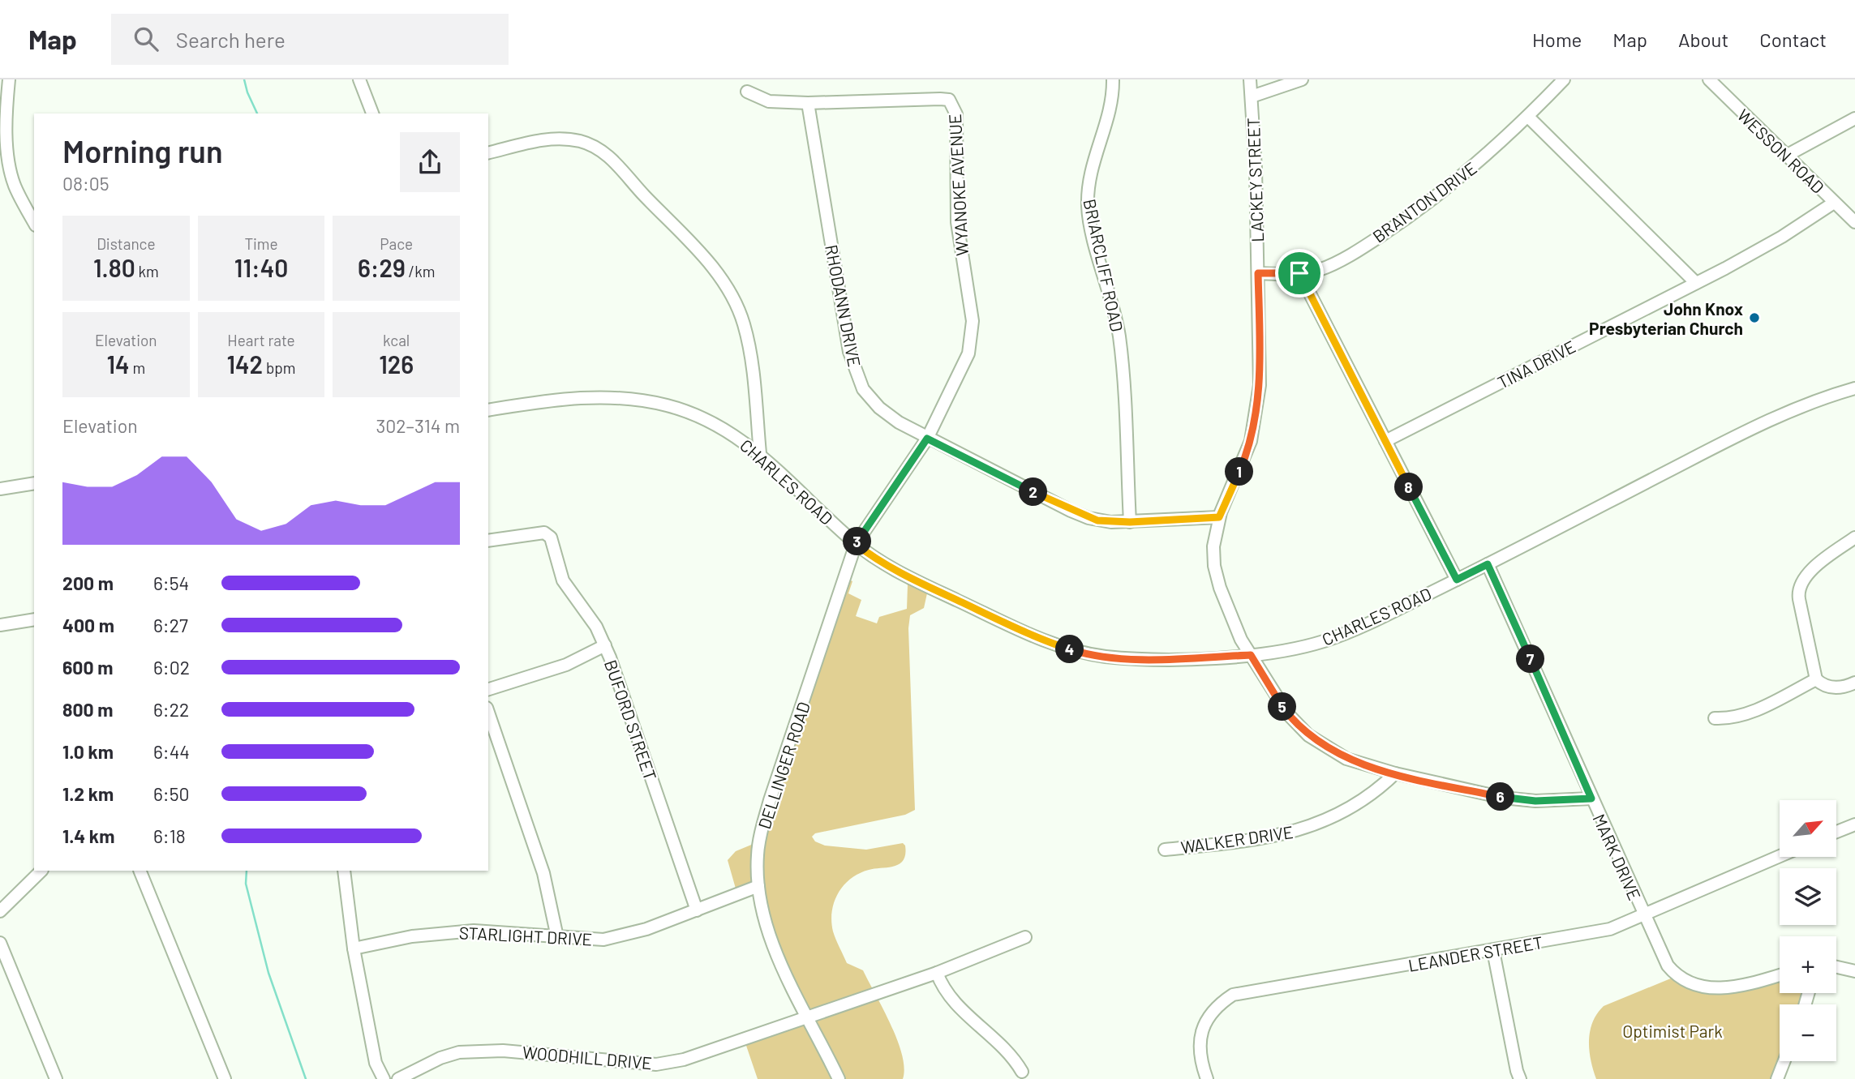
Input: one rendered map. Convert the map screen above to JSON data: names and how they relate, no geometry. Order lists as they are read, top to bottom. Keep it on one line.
{"streets":{"street":["WESSON ROAD","LACKEY STREET","WYANOKE AVENUE","BRANTON DRIVE","BRIARCLIFF ROAD","RHODANN DRIVE","TINA DRIVE","CHARLES ROAD","BUFORD STREET","DELLINGER ROAD","WALKER DRIVE","MARK DRIVE","STARLIGHT DRIVE","LEANDER STREET","WOODHILL DRIVE"]},"crossings":[["WESSON ROAD","TINA DRIVE"],["LACKEY STREET","BRANTON DRIVE"],["LACKEY STREET","RHODANN DRIVE"],["LACKEY STREET","CHARLES ROAD"],["LACKEY STREET","WALKER DRIVE"],["LACKEY STREET","MARK DRIVE"],["WYANOKE AVENUE","RHODANN DRIVE"],["WYANOKE AVENUE","CHARLES ROAD"],["WYANOKE AVENUE","DELLINGER ROAD"],["BRIARCLIFF ROAD","RHODANN DRIVE"],["CHARLES ROAD","DELLINGER ROAD"],["CHARLES ROAD","MARK DRIVE"],["BUFORD STREET","STARLIGHT DRIVE"],["DELLINGER ROAD","STARLIGHT DRIVE"],["DELLINGER ROAD","WOODHILL DRIVE"],["MARK DRIVE","LEANDER STREET"]],"parks":["Optimist Park"],"places":["John Knox Presbyterian Church"],"north":"top right","page":{"header":"Map","search":"Search here","nav":["Home","Map","About","Contact"],"heading":["Morning run","08:05"],"stats":[["Distance","1.80 km"],["Time","11:40"],["Pace","6:29 /km"],["Elevation","14 m"],["Heart rate","142 bpm"],["kcal","126"]],"chart":["Elevation","302–314 m"],"pins":["1","8","2","3","4","7","5","6"],"list":[{"name":"200 m","note":"6:54"},{"name":"400 m","note":"6:27"},{"name":"600 m","note":"6:02"},{"name":"800 m","note":"6:22"},{"name":"1.0 km","note":"6:44"},{"name":"1.2 km","note":"6:50"},{"name":"1.4 km","note":"6:18"}],"map_buttons":["+","−"]}}
